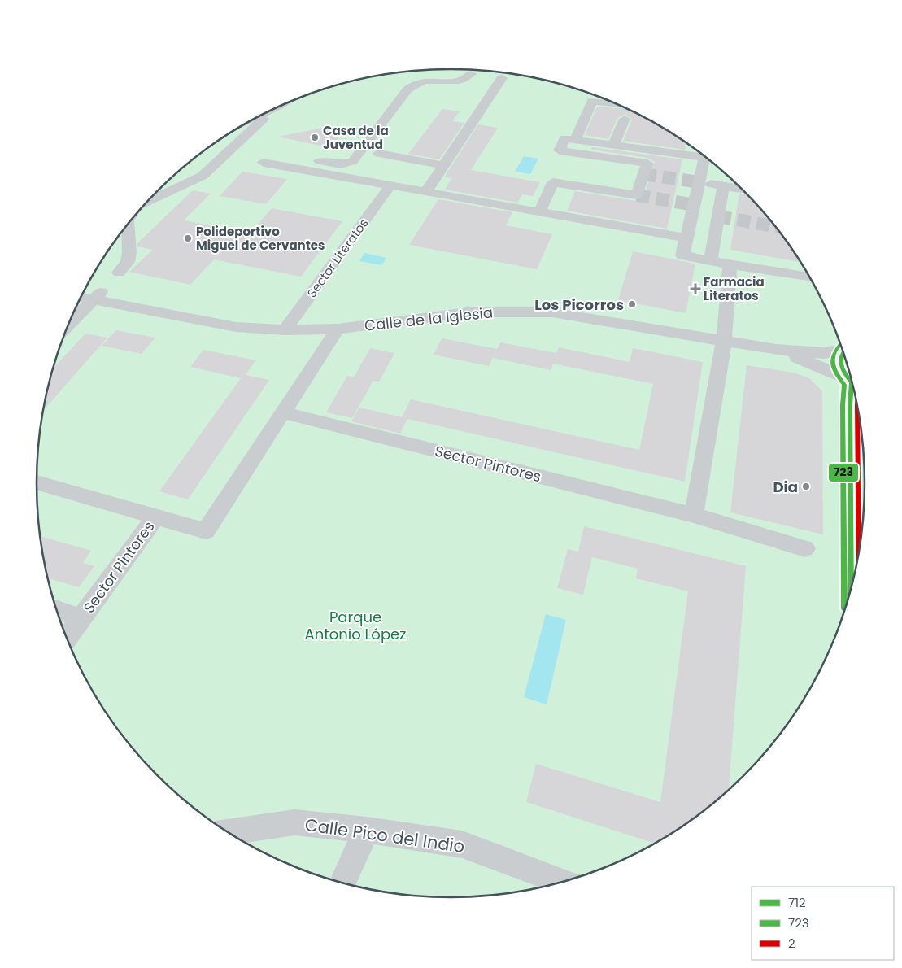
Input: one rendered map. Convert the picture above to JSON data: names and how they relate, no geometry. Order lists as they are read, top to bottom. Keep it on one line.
{"streets":{"street":["Sector Literatos","Calle de la Iglesia","Sector Pintores","Calle Pico del Indio"]},"crossings":[["Sector Literatos","Calle de la Iglesia"],["Calle de la Iglesia","Sector Pintores"]],"parks":["Parque Antonio López"],"places":{"other":["Casa de la Juventud","Polideportivo Miguel de Cervantes","Los Picorros","Dia"],"health":["Farmacia Literatos"]},"lines":["transit line 723","transit line 712","transit line 2"],"legend":["712","723","2"]}
